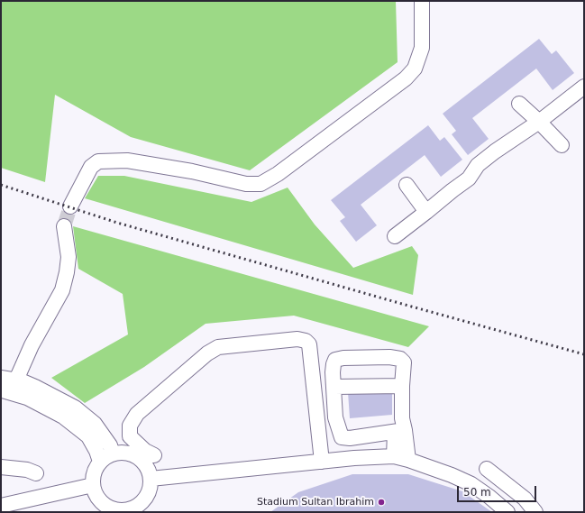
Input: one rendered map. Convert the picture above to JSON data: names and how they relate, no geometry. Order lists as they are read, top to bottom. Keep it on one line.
{"places":["Stadium Sultan Ibrahim"],"scale_bar":"50 m"}
